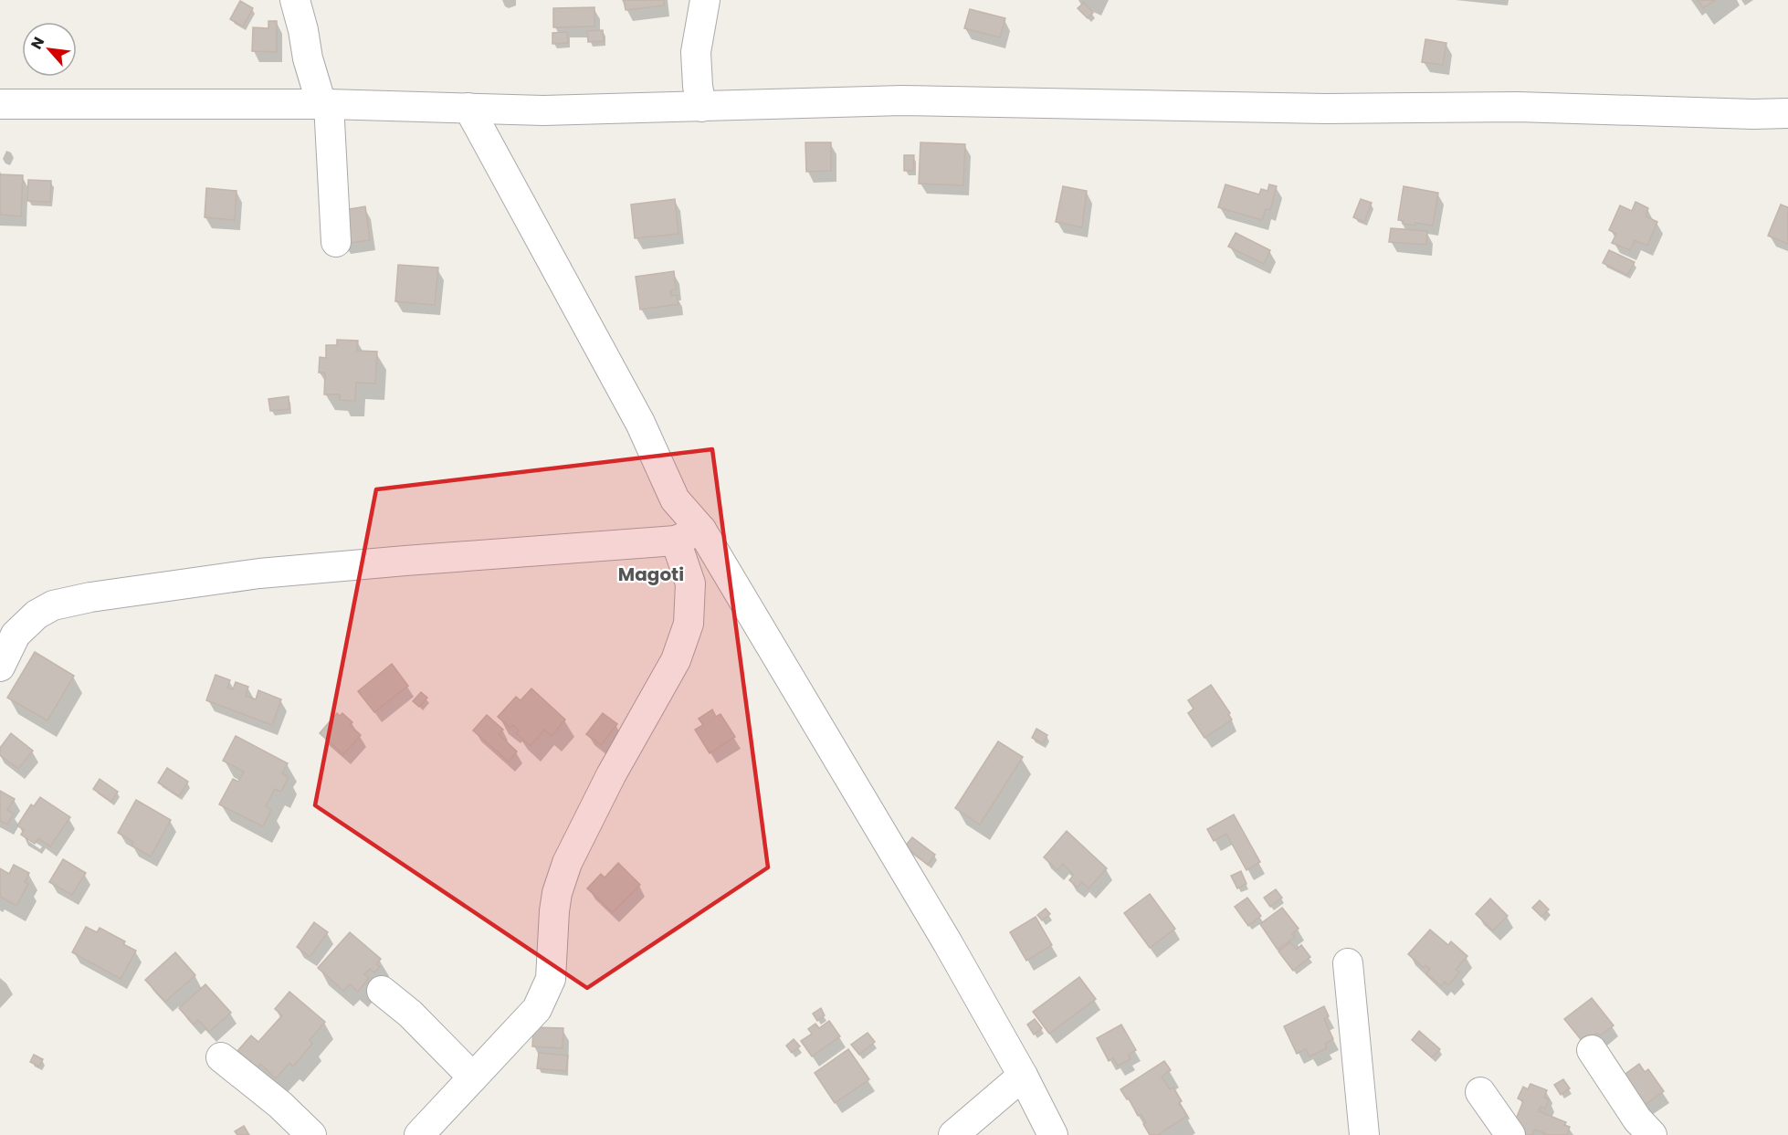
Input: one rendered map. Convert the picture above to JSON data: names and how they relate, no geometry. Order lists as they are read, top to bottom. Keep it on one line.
{"districts":["Magoti"],"north":"top left"}
